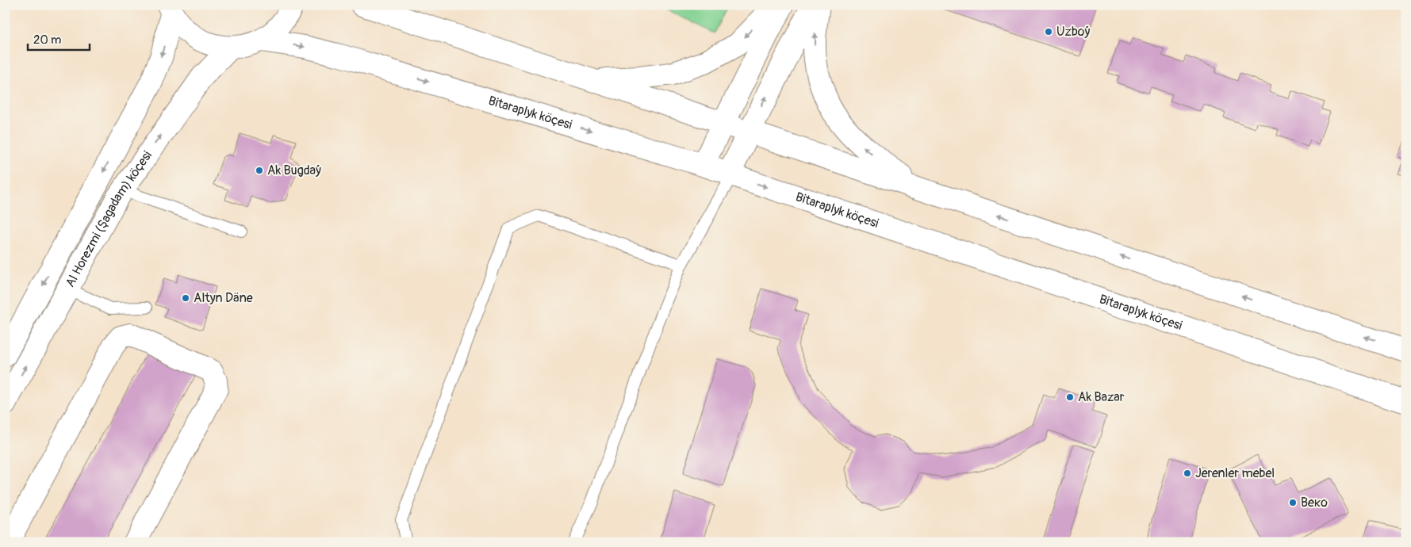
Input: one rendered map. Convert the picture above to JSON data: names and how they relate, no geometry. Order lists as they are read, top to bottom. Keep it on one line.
{"streets":{"main road":["Bitaraplyk köçesi","Al Horezmi (Şagadam) köçesi"]},"places":["Uzboý","Ak Bugdaý","Altyn Däne","Ak Bazar","Jerenler mebel","Веко"],"scale_bar":"20 m"}
